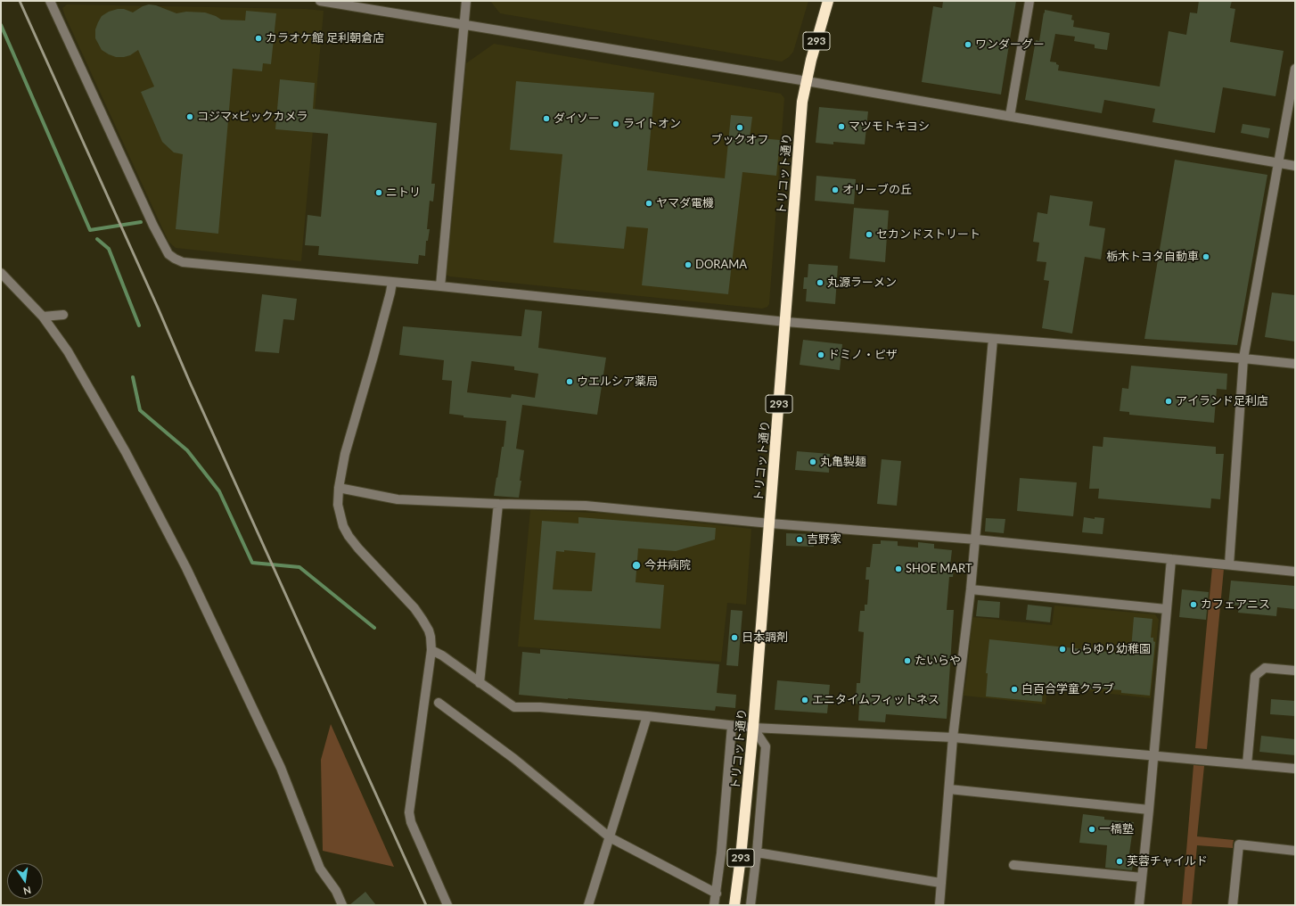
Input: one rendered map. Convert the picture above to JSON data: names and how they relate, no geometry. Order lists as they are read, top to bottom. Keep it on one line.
{"streets":{"highway":["293","トリコット通り"]},"places":["カラオケ館 足利朝倉店","ワンダーグー","コジマ×ビックカメラ","ダイソー","ライトオン","マツモトキヨシ","ブックオフ","オリーブの丘","ニトリ","ヤマダ電機","セカンドストリート","栃木トヨタ自動車","DORAMA","丸源ラーメン","ドミノ・ピザ","ウエルシア薬局","アイランド足利店","丸亀製麺","吉野家","今井病院","SHOE MART","カフェアニス","日本調剤","しらゆり幼稚園","たいらや","白百合学童クラブ","エニタイムフィットネス","一橋塾","芙蓉チャイルド"],"north":"bottom"}
